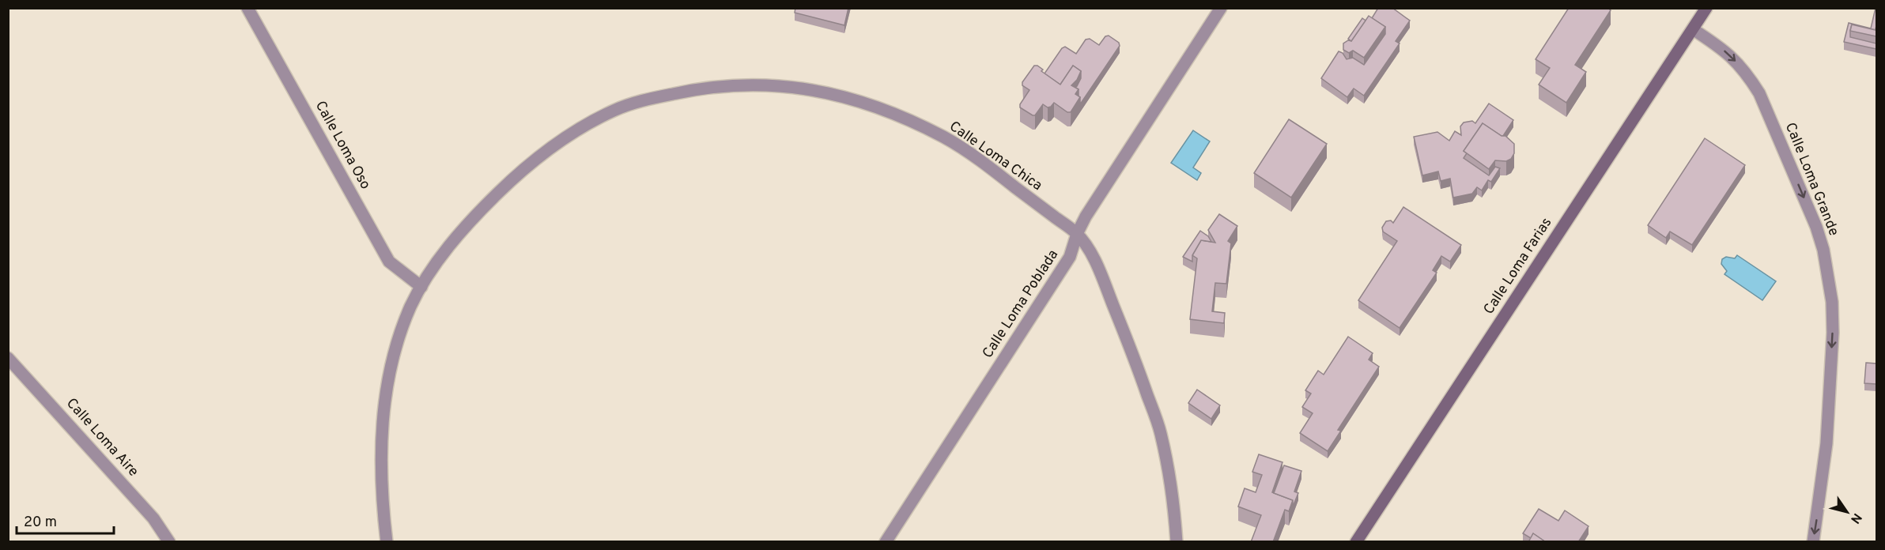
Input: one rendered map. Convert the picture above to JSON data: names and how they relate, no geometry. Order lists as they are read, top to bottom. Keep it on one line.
{"streets":{"main road":["Calle Loma Farias"],"street":["Calle Loma Oso","Calle Loma Chica","Calle Loma Grande","Calle Loma Poblada","Calle Loma Aire"]},"crossings":[["Calle Loma Oso","Calle Loma Chica"],["Calle Loma Chica","Calle Loma Poblada"],["Calle Loma Grande","Calle Loma Farias"]],"one_way":["Calle Loma Grande"],"scale_bar":"20 m","north":"bottom right"}
